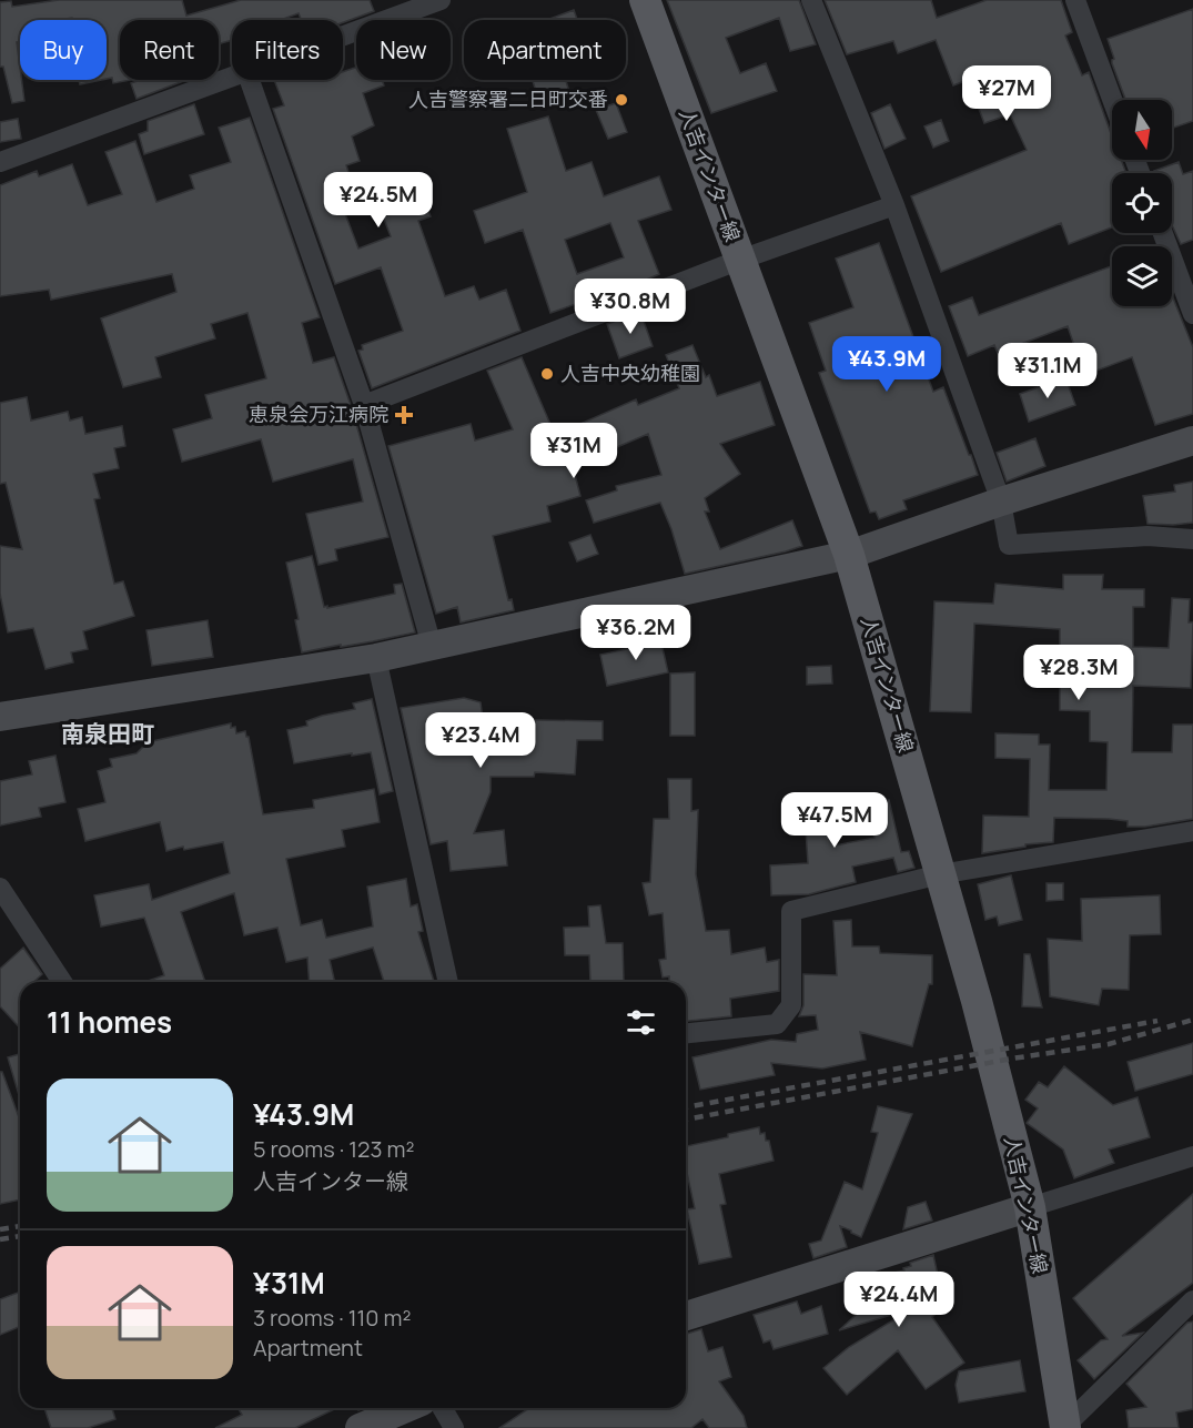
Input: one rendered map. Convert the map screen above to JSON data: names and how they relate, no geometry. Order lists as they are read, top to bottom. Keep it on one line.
{"streets":{"main road":["人吉インター線"]},"districts":["南泉田町"],"places":{"other":["人吉警察署二日町交番","人吉中央幼稚園"],"health":["恵泉会万江病院"]},"north":"bottom","page":{"chip":["Buy","Rent","Filters","New","Apartment"],"price":["¥27M","¥24.5M","¥30.8M","¥43.9M","¥31.1M","¥31M","¥36.2M","¥28.3M","¥23.4M","¥47.5M","¥24.4M"],"heading":"11 homes","list":[{"name":"¥43.9M","note":"5 rooms · 123 m² · 人吉インター線"},{"name":"¥31M","note":"3 rooms · 110 m² · Apartment"}]}}
